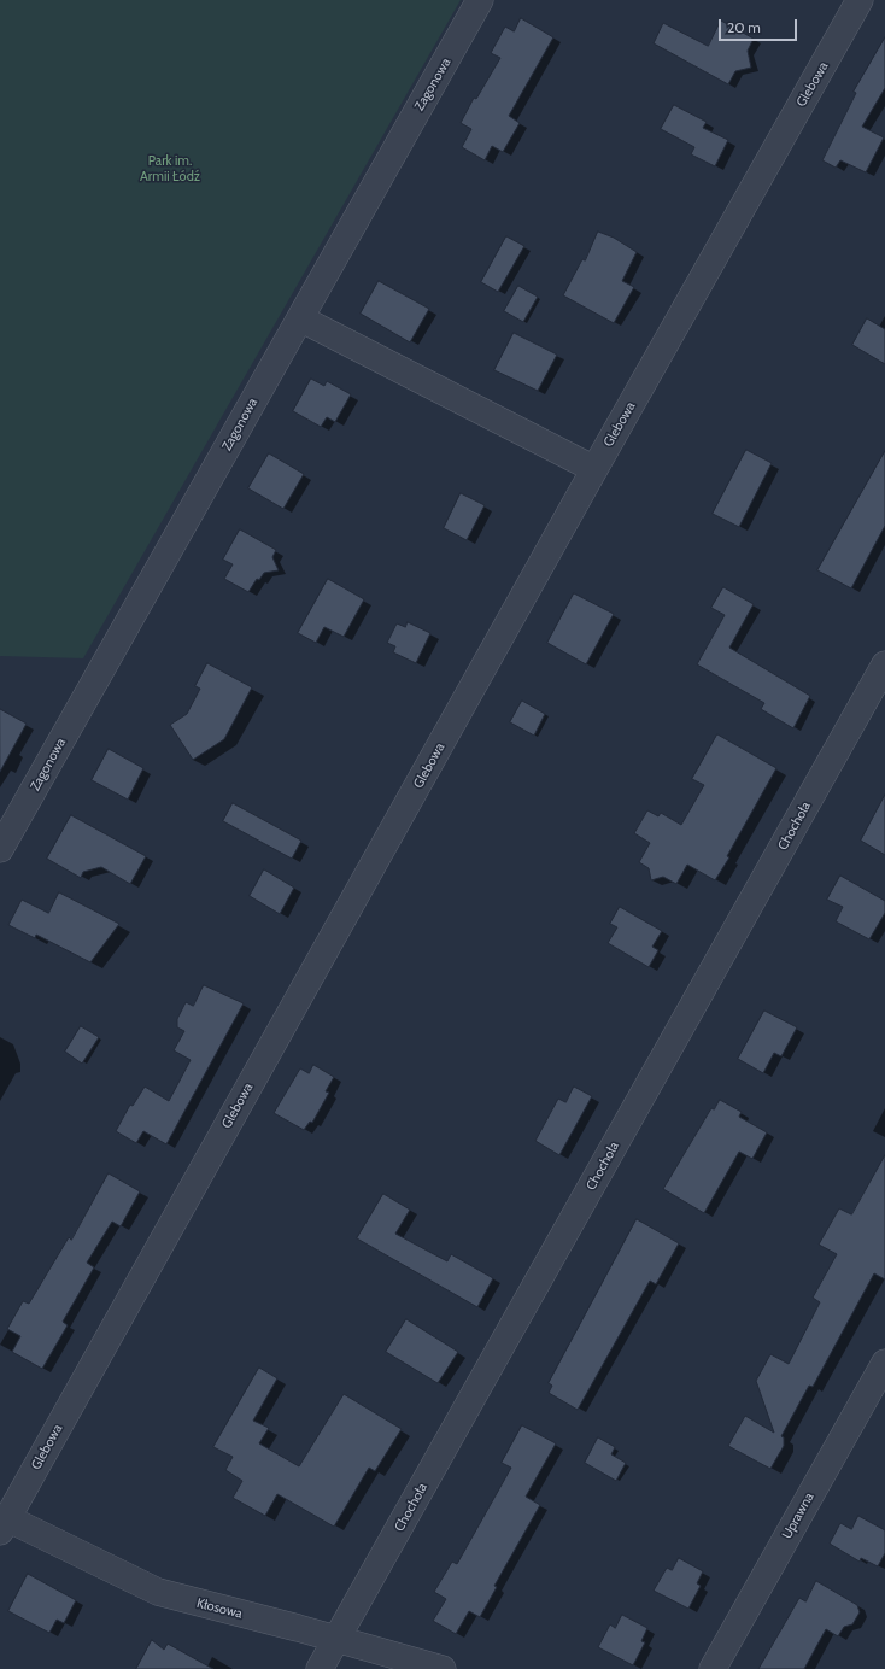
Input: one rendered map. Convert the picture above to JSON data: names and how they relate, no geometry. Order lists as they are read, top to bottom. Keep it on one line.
{"streets":{"street":["Zagonowa","Glebowa","Chochoła","Uprawna","Kłosowa"]},"crossings":[["Glebowa","Kłosowa"],["Chochoła","Kłosowa"]],"parks":["Park im. Armii Łódź"],"scale_bar":"20 m"}
